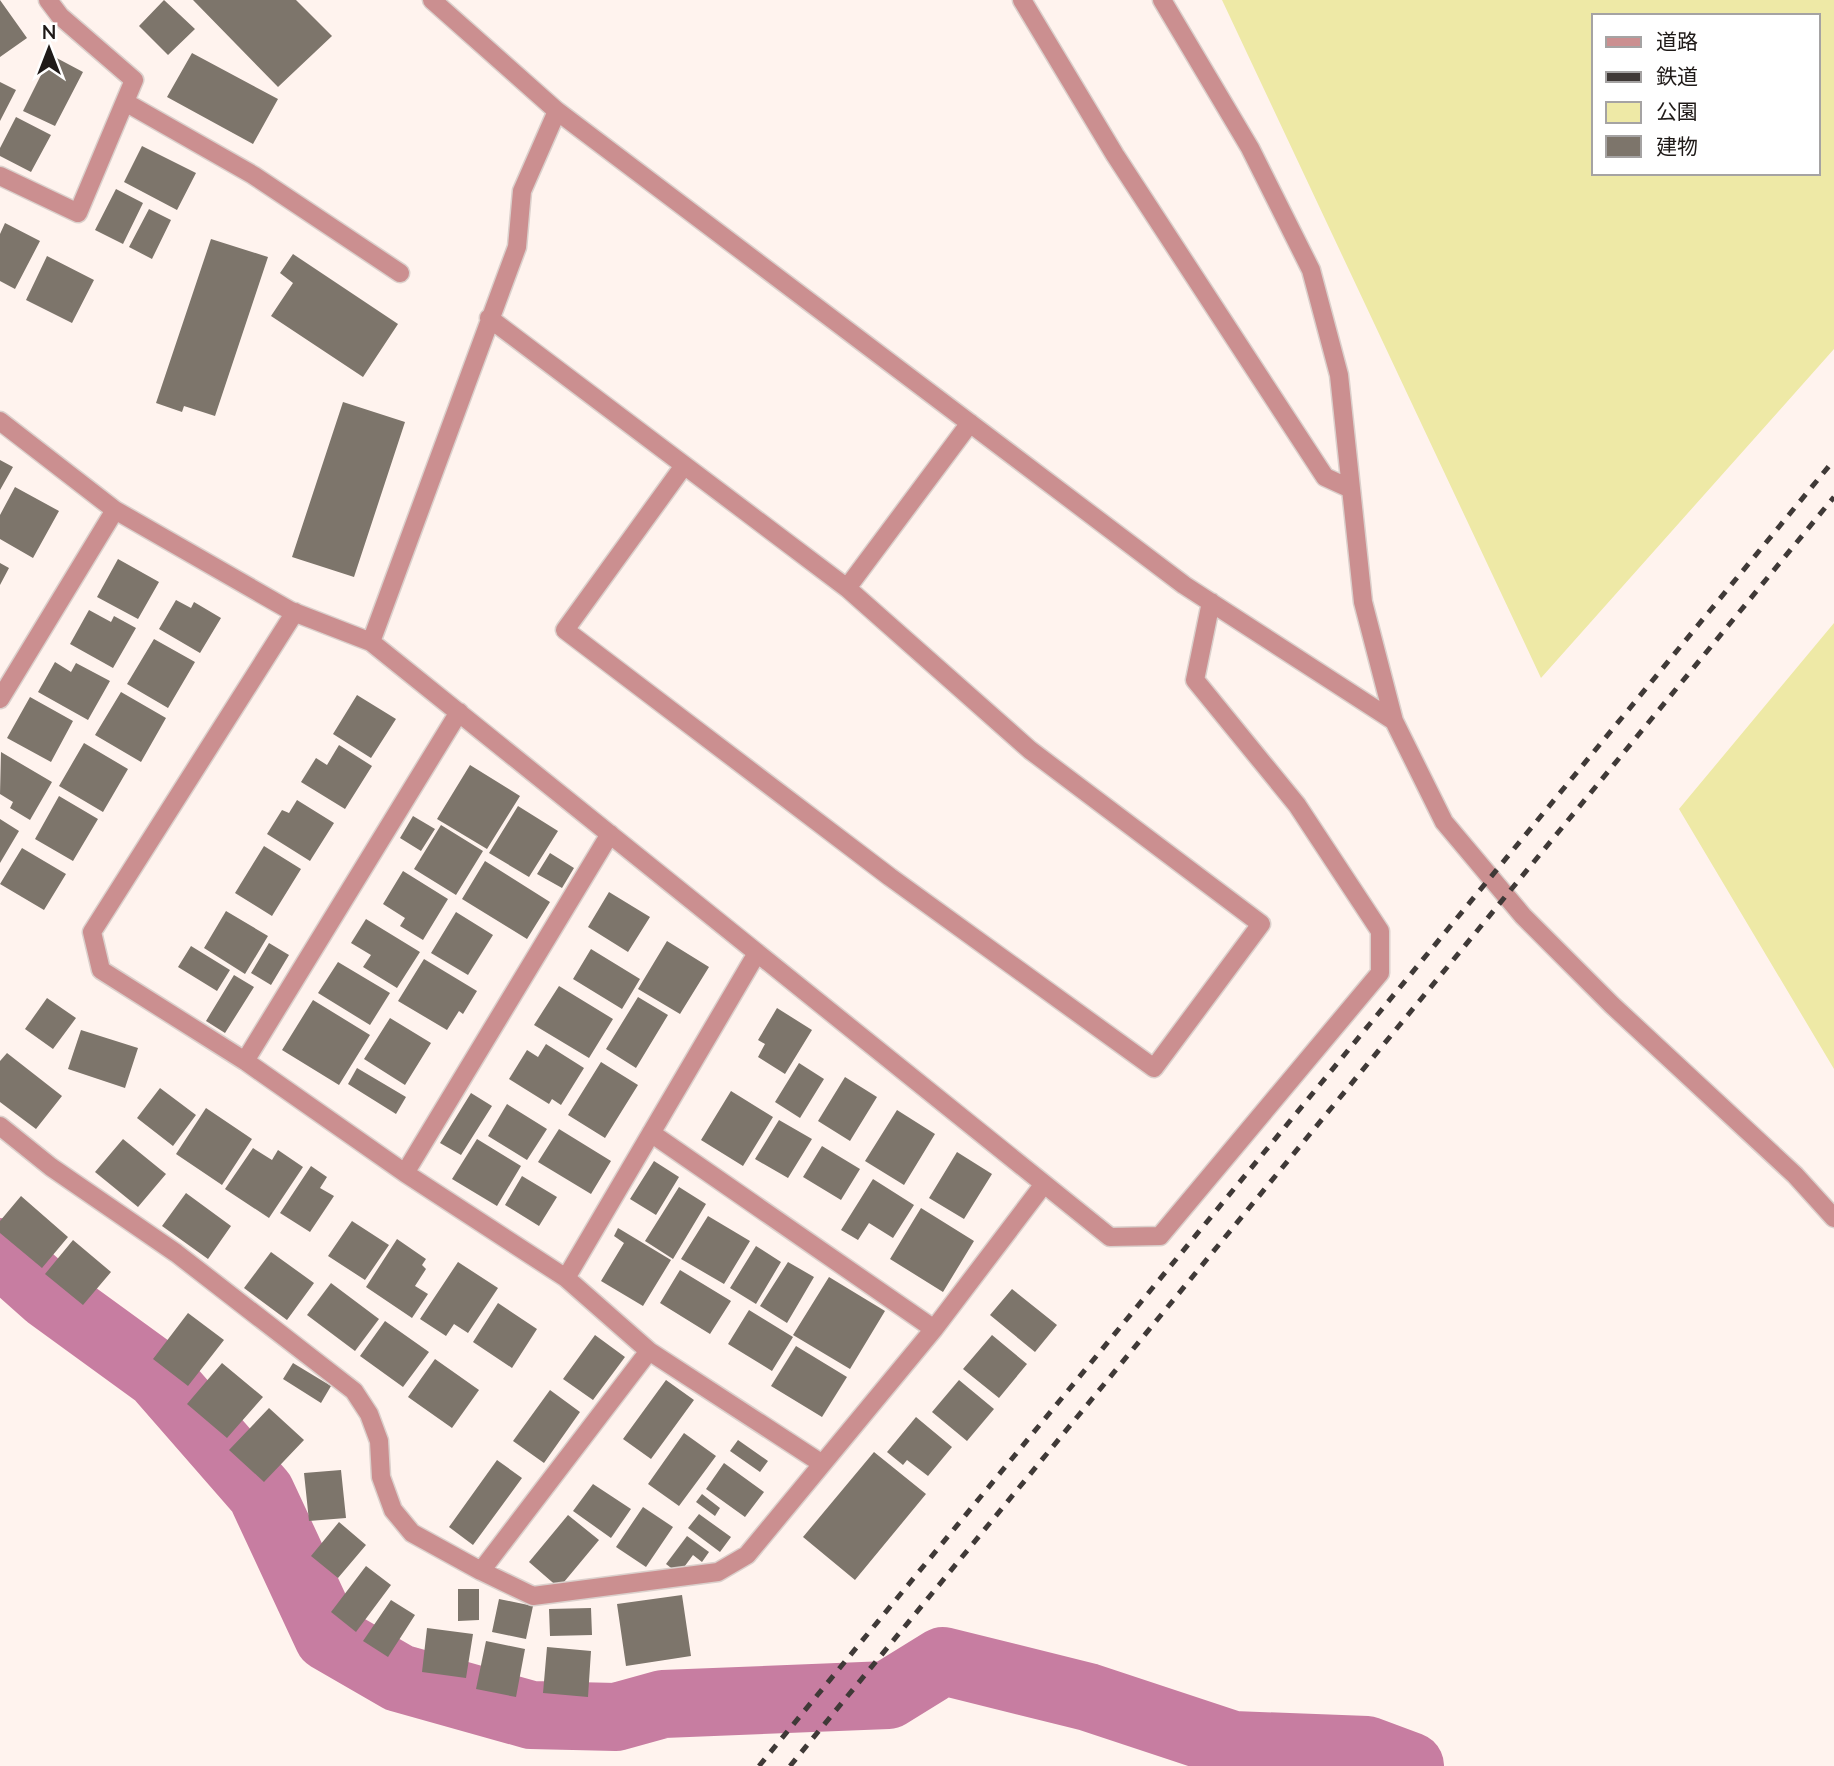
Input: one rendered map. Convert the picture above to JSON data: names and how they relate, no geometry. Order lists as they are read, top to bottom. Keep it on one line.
{"legend":["道路","鉄道","公園","建物"],"north":"top"}
